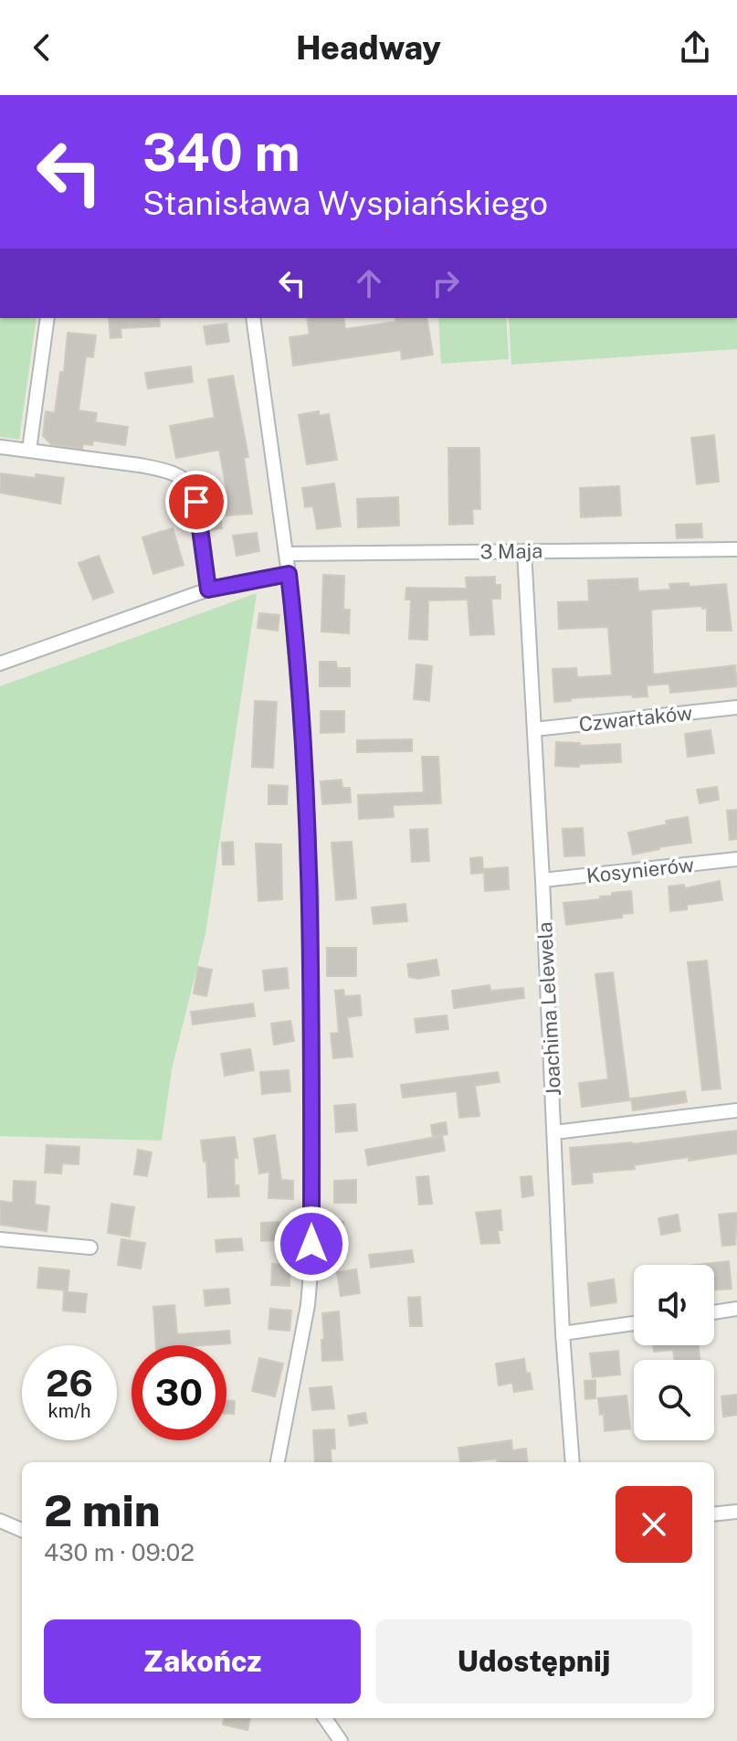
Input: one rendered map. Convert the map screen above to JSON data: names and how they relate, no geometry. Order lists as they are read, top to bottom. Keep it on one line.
{"streets":{"street":["3 Maja","Czwartaków","Kosynierów","Joachima Lelewela"]},"crossings":[["3 Maja","Joachima Lelewela"],["Czwartaków","Joachima Lelewela"],["Kosynierów","Joachima Lelewela"]],"page":{"header":"Headway","turn":["340 m","Stanisława Wyspiańskiego"],"speed":"26 km/h","limit":"30","heading":["2 min","430 m · 09:02"],"buttons":["Zakończ","Udostępnij"]}}
